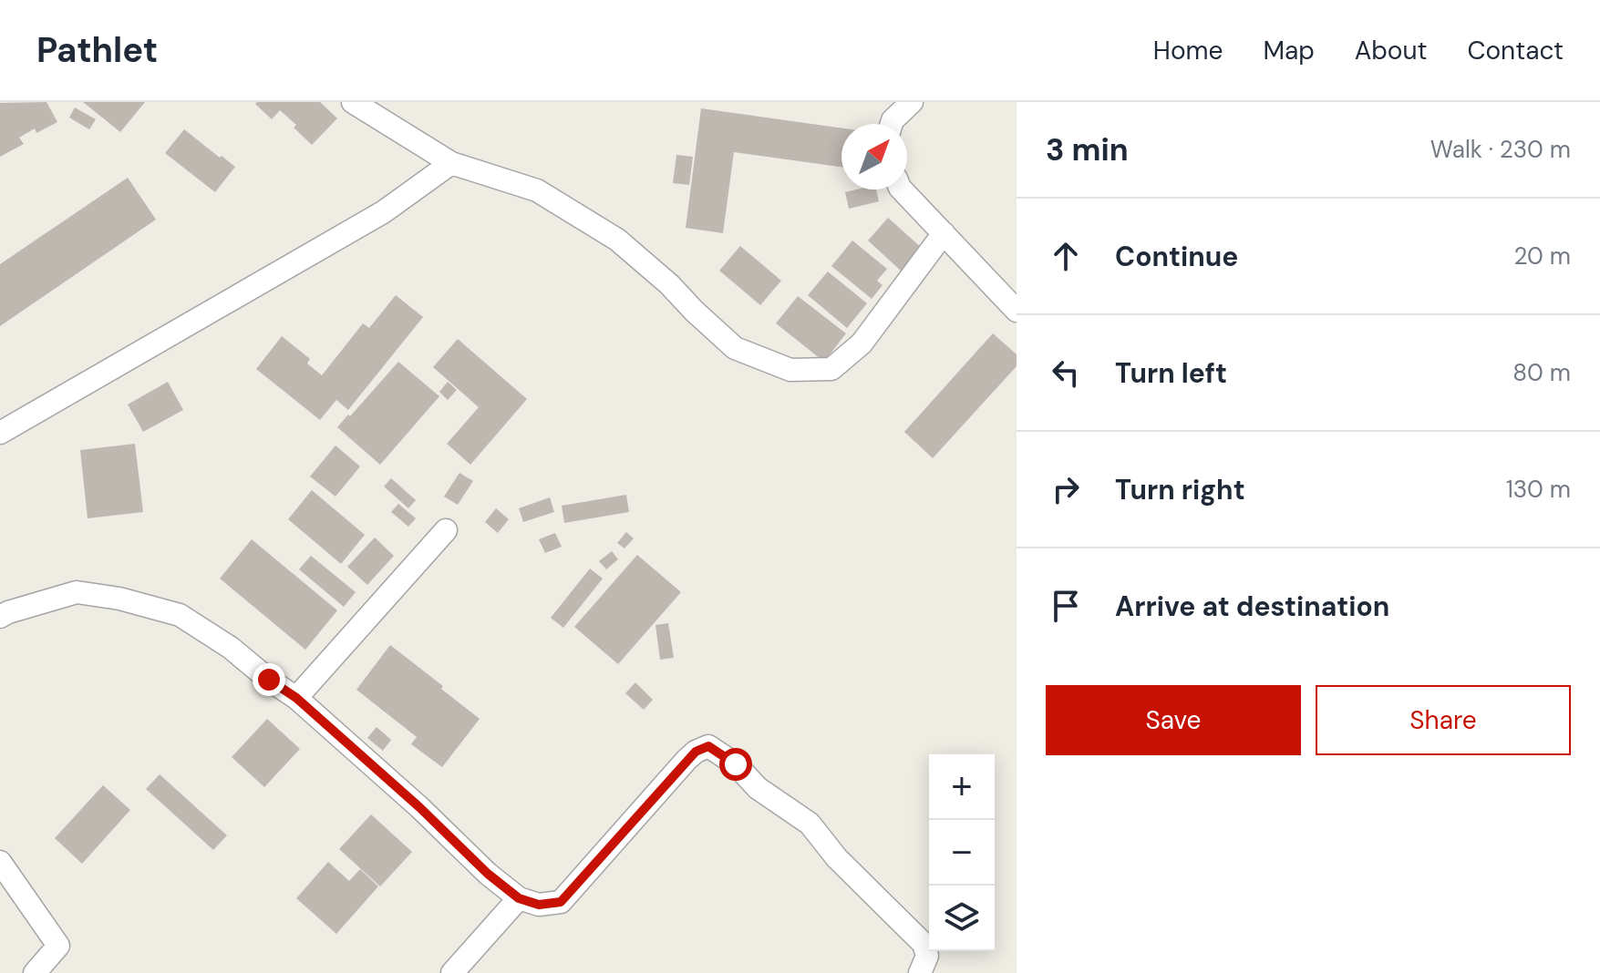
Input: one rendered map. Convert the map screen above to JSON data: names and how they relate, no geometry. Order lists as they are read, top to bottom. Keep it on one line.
{"north":"top right","page":{"header":"Pathlet","nav":["Home","Map","About","Contact"],"heading":["3 min","Walk · 230 m"],"list":[["Continue","20 m"],["Turn left","80 m"],["Turn right","130 m"],"Arrive at destination"],"buttons":["Save","Share"],"map_buttons":["+","−"]}}
